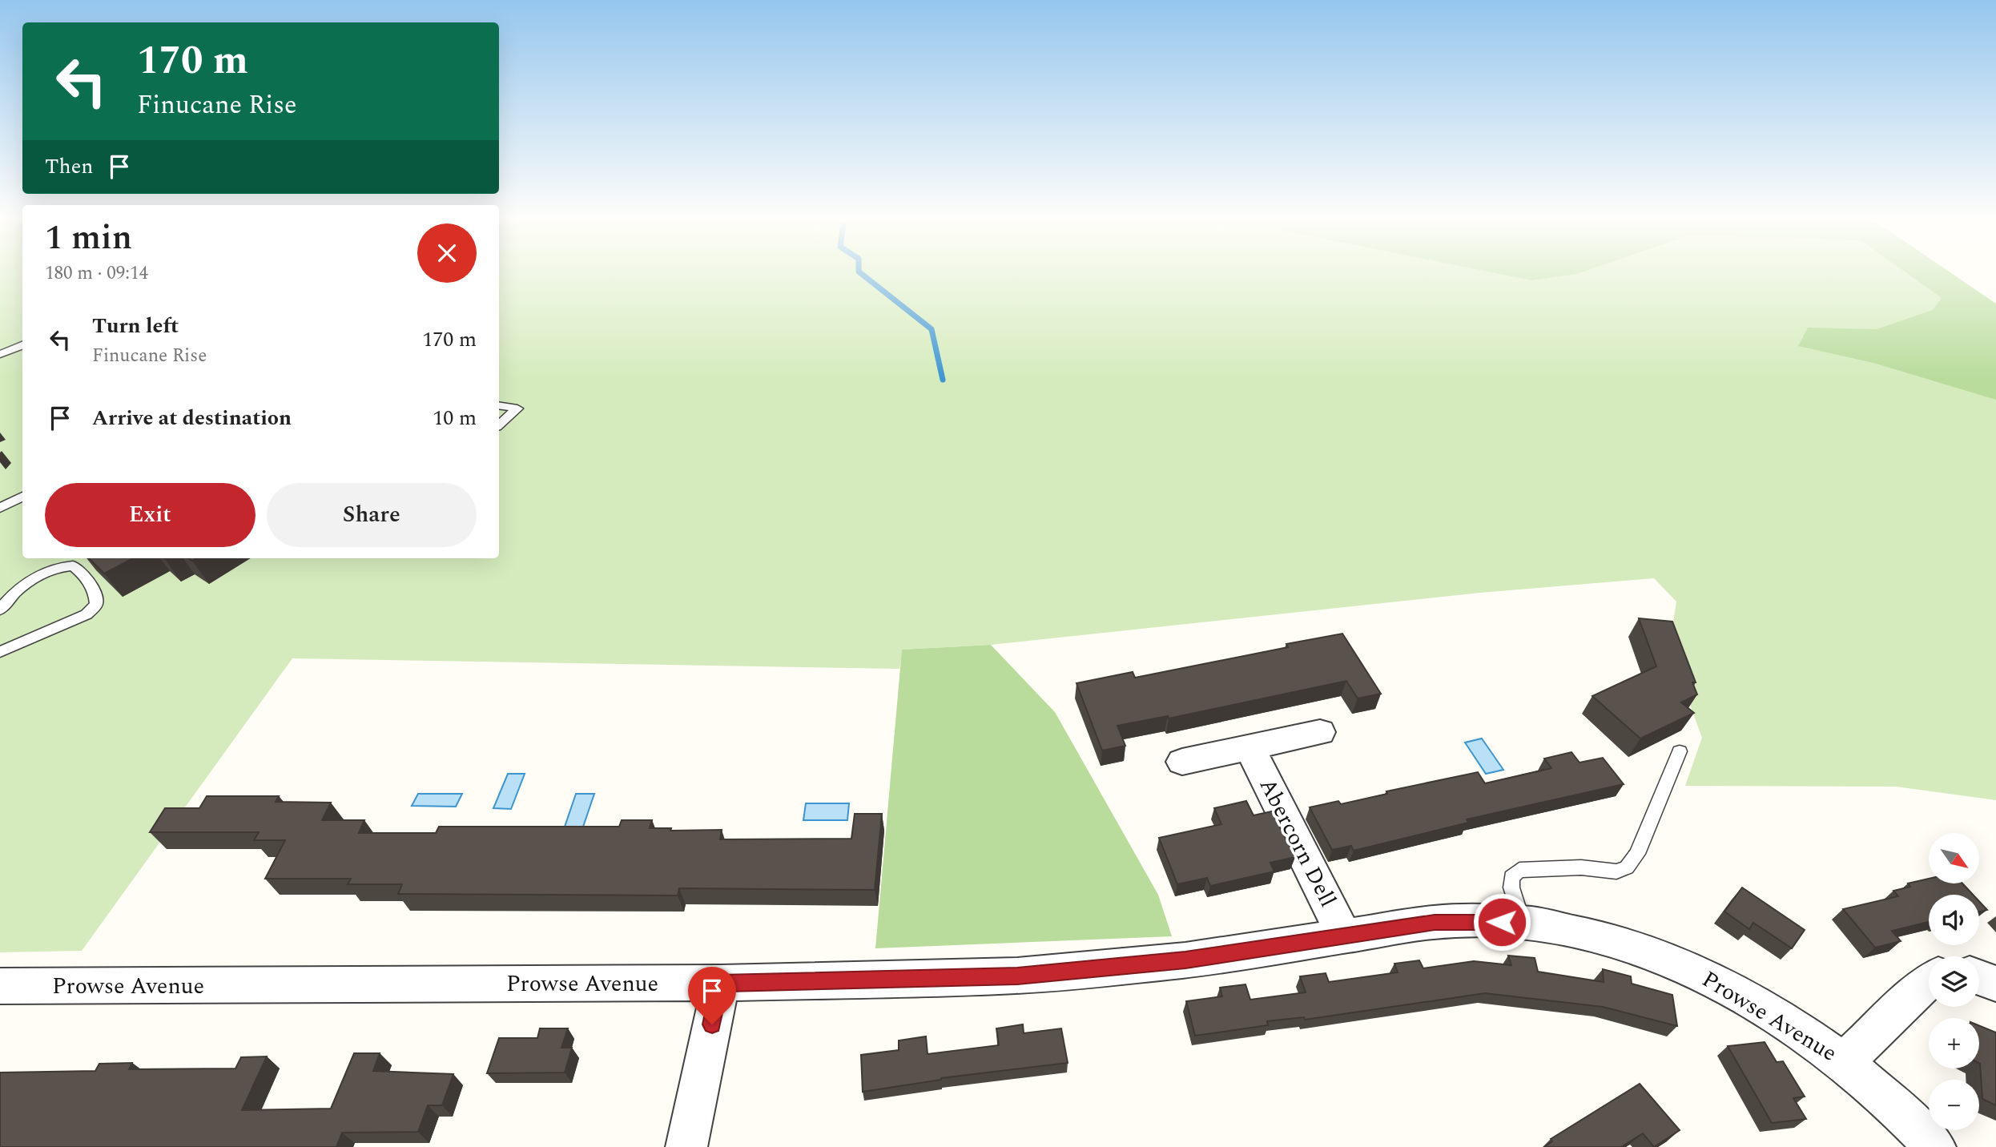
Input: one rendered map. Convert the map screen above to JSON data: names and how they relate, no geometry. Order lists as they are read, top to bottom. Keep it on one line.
{"streets":{"street":["Abercorn Dell","Prowse Avenue"]},"crossings":[["Abercorn Dell","Prowse Avenue"]],"north":"bottom right","page":{"turn":["170 m","Finucane Rise"],"then":"Then","heading":["1 min","180 m · 09:14"],"list":[{"name":"Turn left","note":"Finucane Rise","value":"170 m"},{"name":"Arrive at destination","value":"10 m"}],"buttons":["Exit","Share"],"map_buttons":["+","−"]}}
